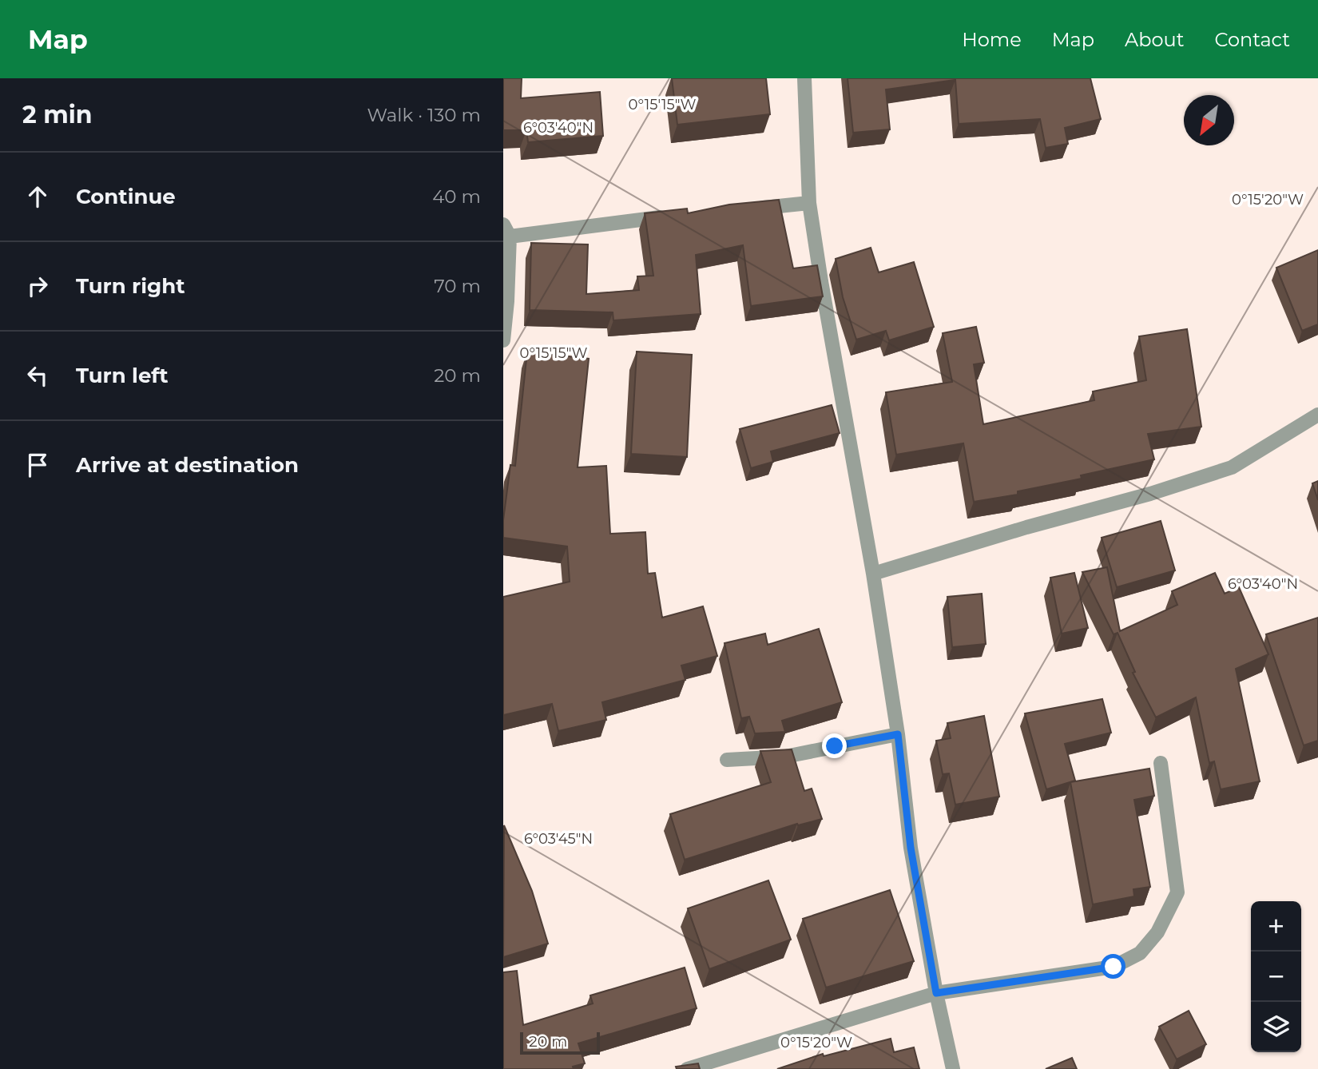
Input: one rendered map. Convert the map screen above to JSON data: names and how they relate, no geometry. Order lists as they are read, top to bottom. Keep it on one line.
{"scale_bar":"20 m","north":"bottom left","page":{"header":"Map","nav":["Home","Map","About","Contact"],"heading":["2 min","Walk · 130 m"],"list":[["Continue","40 m"],["Turn right","70 m"],["Turn left","20 m"],"Arrive at destination"],"map_buttons":["+","−"],"scale":"20 m"},"coordinates":["0°15'15\"W","6°03'40\"N","0°15'20\"W","6°03'45\"N"]}
